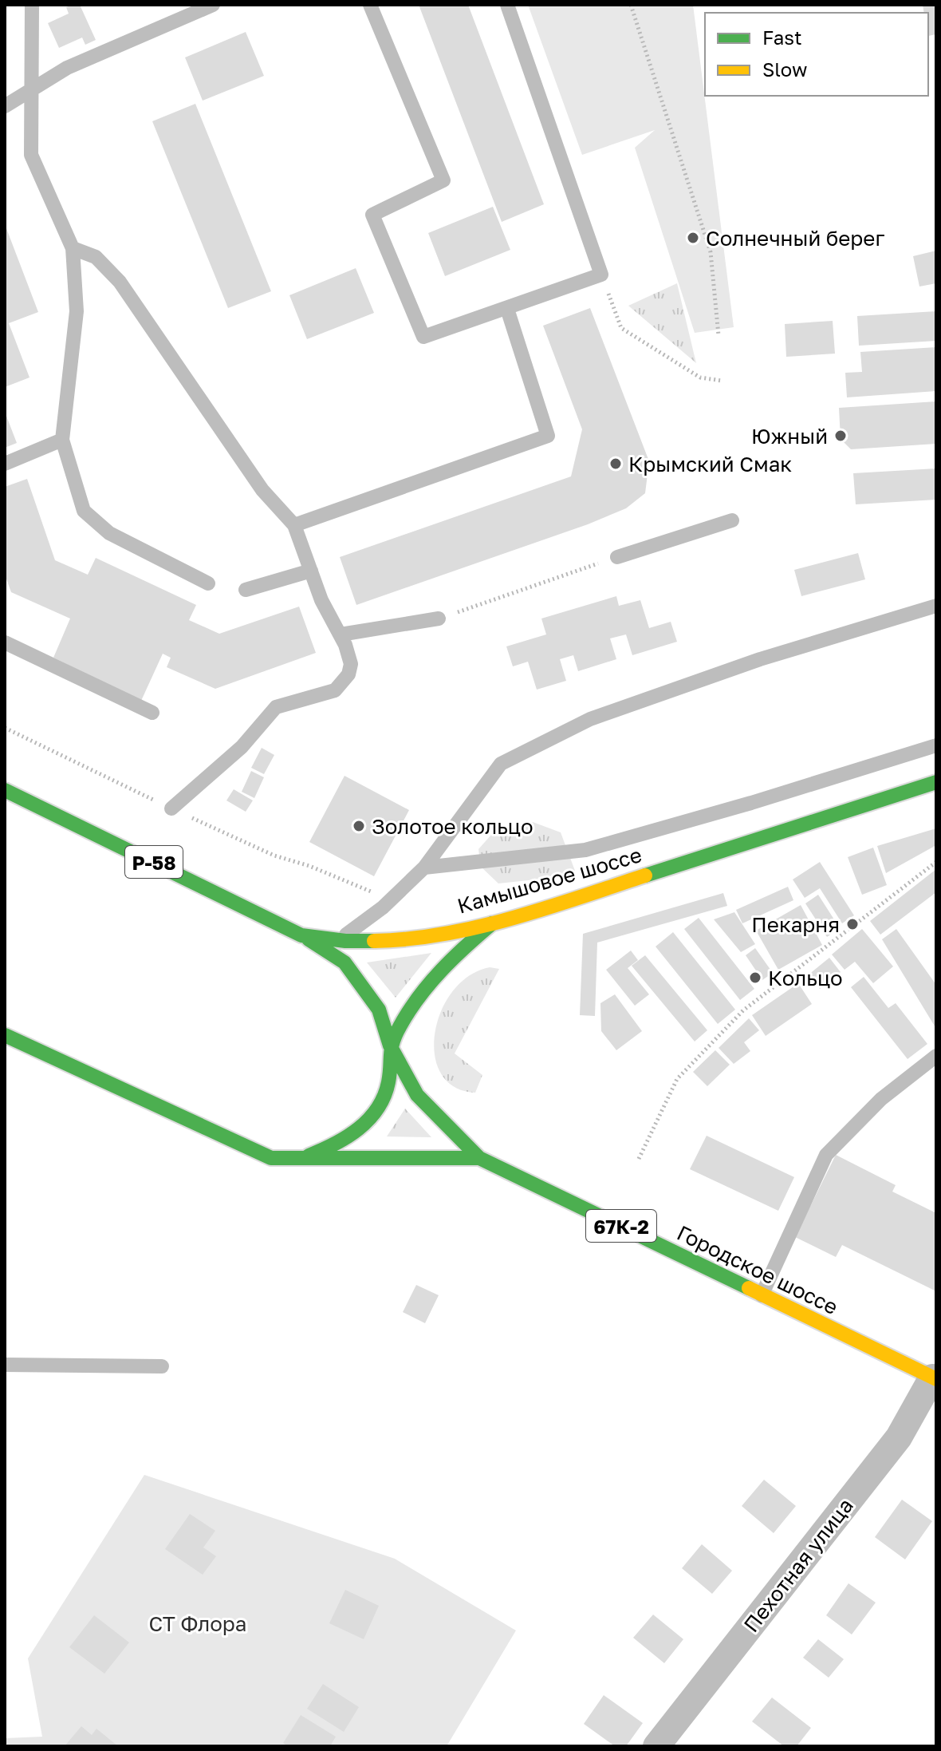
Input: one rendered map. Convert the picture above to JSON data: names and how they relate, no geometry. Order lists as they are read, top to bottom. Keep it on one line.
{"streets":{"main road":["Р-58","Камышовое шоссе","67К-2","Городское шоссе"],"street":["Пехотная улица"]},"crossings":[["Камышовое шоссе","Городское шоссе"],["Городское шоссе","Пехотная улица"]],"parks":["СТ Флора"],"places":["Солнечный берег","Южный","Крымский Смак","Золотое кольцо","Пекарня","Кольцо"],"legend":["Fast","Slow"]}
